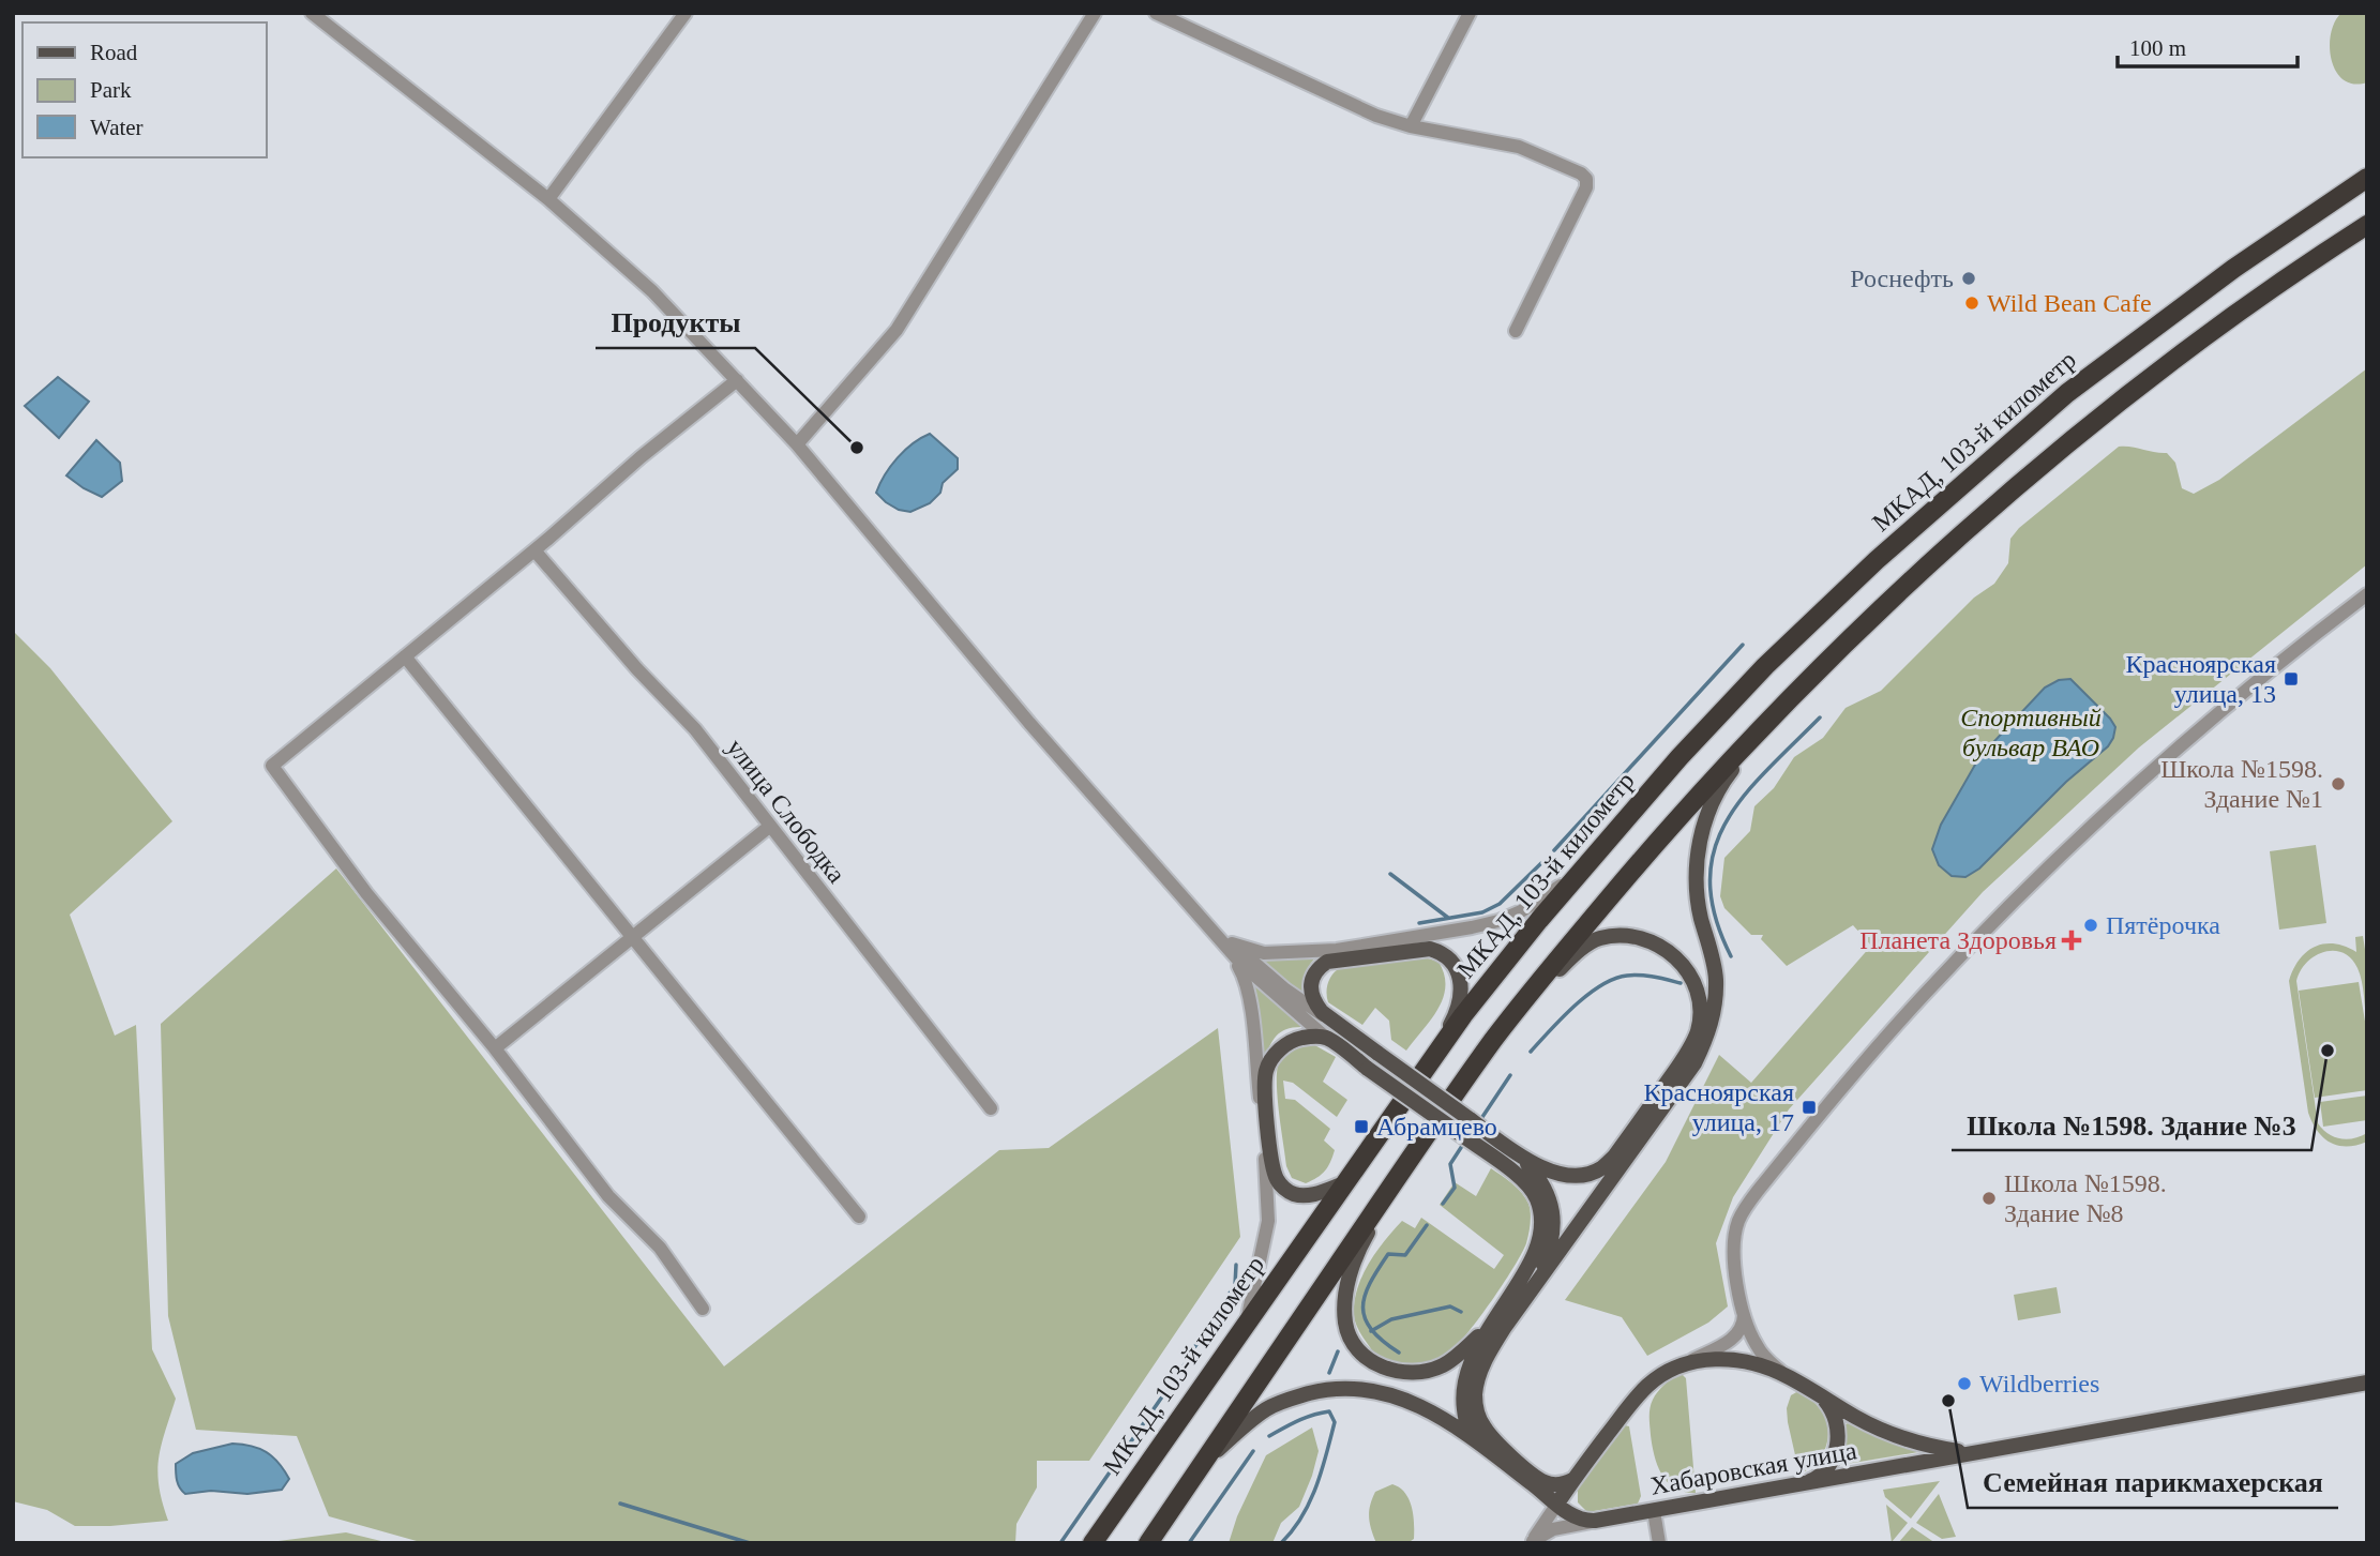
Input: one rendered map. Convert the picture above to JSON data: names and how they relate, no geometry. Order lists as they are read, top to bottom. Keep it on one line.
{"streets":{"highway":["МКАД, 103-й километр"],"main road":["Хабаровская улица"],"street":["улица Слободка"]},"parks":["Спортивный бульвар ВАО"],"places":{"other":["Роснефть","Wild Bean Cafe","Продукты","Школа №1598. Здание №1","Пятёрочка","Школа №1598. Здание №3","Школа №1598. Здание №8","Wildberries","Семейная парикмахерская"],"transit":["Красноярская улица, 13","Красноярская улица, 17","Абрамцево"],"health":["Планета Здоровья"]},"legend":["Road","Park","Water"],"scale_bar":"100 m"}
